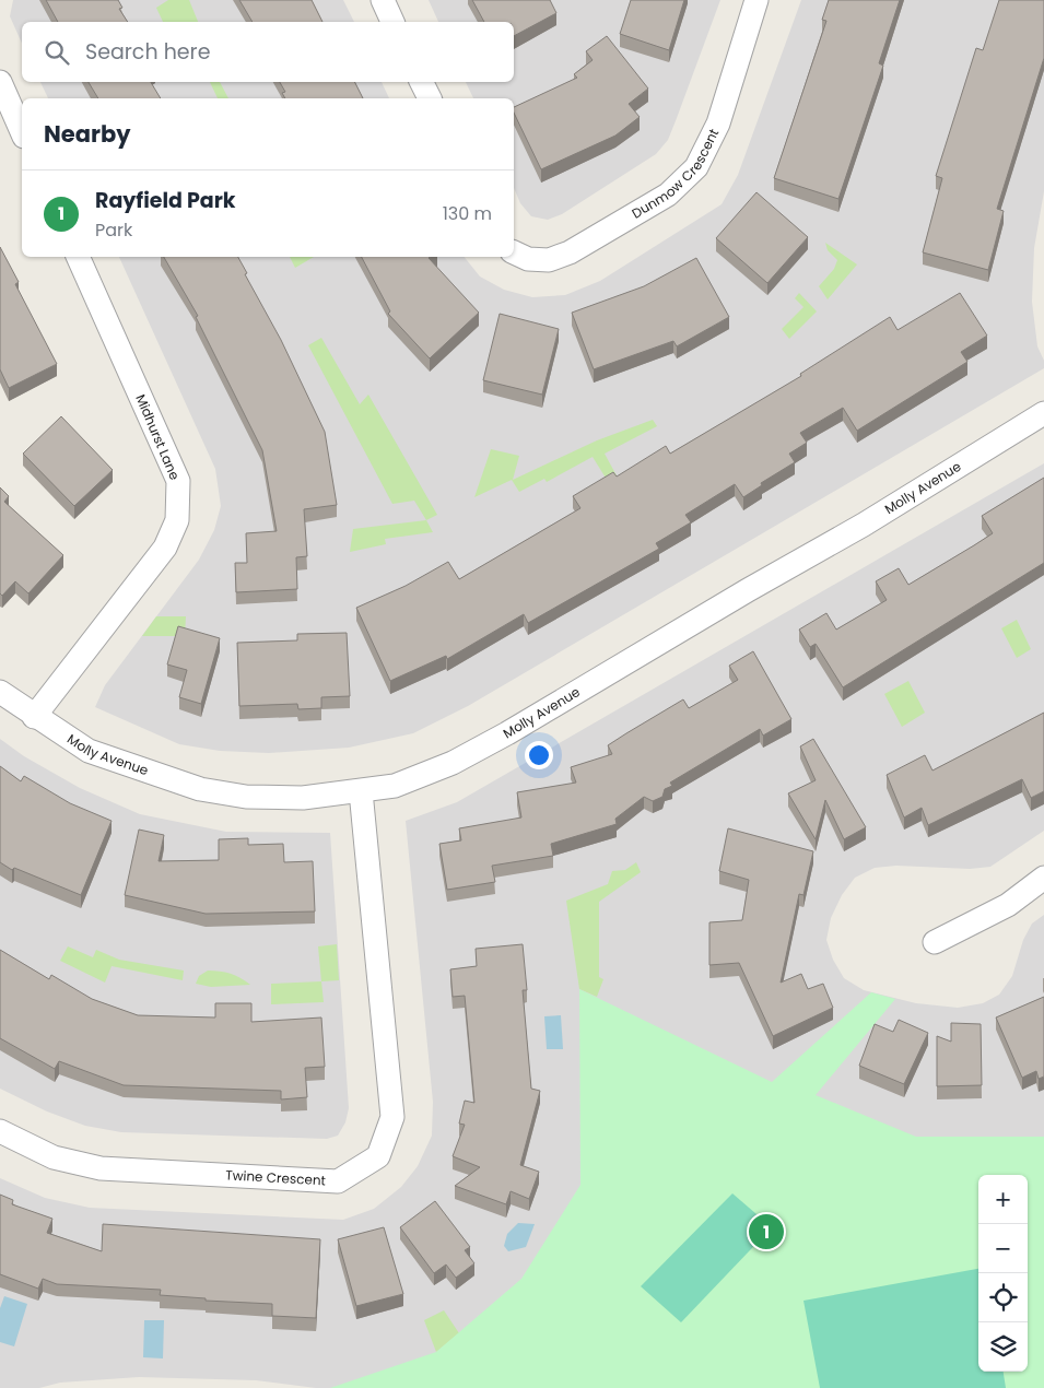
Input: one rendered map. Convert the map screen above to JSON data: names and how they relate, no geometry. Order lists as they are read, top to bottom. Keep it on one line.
{"streets":{"street":["Dunmow Crescent","Midhurst Lane","Molly Avenue","Twine Crescent"]},"crossings":[["Midhurst Lane","Molly Avenue"],["Molly Avenue","Twine Crescent"]],"page":{"search":"Search here","heading":"Nearby","list":[{"mark":"1","name":"Rayfield Park","note":"Park","value":"130 m"}],"map_buttons":["+","−"],"pins":"1"}}
